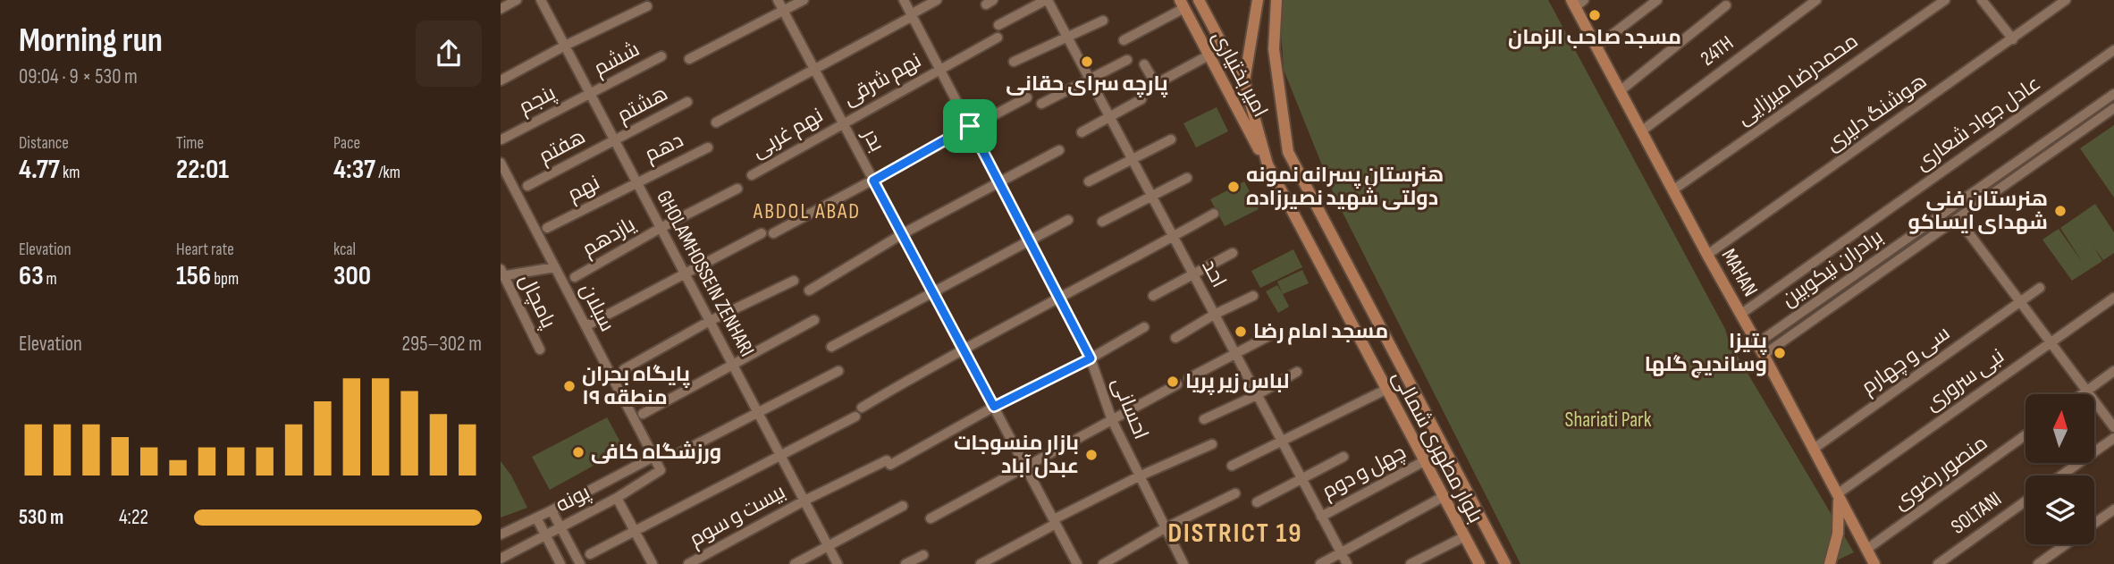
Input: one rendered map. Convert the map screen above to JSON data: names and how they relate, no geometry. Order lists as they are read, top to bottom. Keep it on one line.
{"streets":{"main road":["امیر بختیاری","MAHAN","بلوار مطهری شمالی"],"street":["24TH","ششم","نهم شرقی","محمدرضا میرزایی","پنجم","هشتم","هوشنگ دلیری","عادل جواد شعاری","نهم غربی","بدر","هفتم","دهم","نهم","یازدهم","برادران نیکوبین","GHOLAMHOSSEIN ZENHARI","احد","پامچال","سبلان","سی و چهارم","نبی سروری","احسانی","چهل و دوم","منصور رضوی","پونه","SOLTANI","بیست و سوم"]},"crossings":[["24TH","MAHAN"],["ششم","پنجم"],["ششم","GHOLAMHOSSEIN ZENHARI"],["امیر بختیاری","بلوار مطهری شمالی"],["نهم شرقی","نهم غربی"],["نهم شرقی","بدر"],["نهم شرقی","احسانی"],["محمدرضا میرزایی","MAHAN"],["پنجم","GHOLAMHOSSEIN ZENHARI"],["هشتم","هفتم"],["هشتم","GHOLAMHOSSEIN ZENHARI"],["هوشنگ دلیری","MAHAN"],["عادل جواد شعاری","MAHAN"],["نهم غربی","بدر"],["بدر","بیست و سوم"],["هفتم","GHOLAMHOSSEIN ZENHARI"],["دهم","نهم"],["دهم","GHOLAMHOSSEIN ZENHARI"],["نهم","GHOLAMHOSSEIN ZENHARI"],["یازدهم","GHOLAMHOSSEIN ZENHARI"],["برادران نیکوبین","MAHAN"],["MAHAN","سی و چهارم"],["MAHAN","نبی سروری"],["MAHAN","منصور رضوی"],["GHOLAMHOSSEIN ZENHARI","بیست و سوم"],["احد","چهل و دوم"],["سبلان","پونه"],["احسانی","بیست و سوم"],["بلوار مطهری شمالی","چهل و دوم"]],"districts":["ABDOL ABAD","DISTRICT 19"],"parks":["Shariati Park"],"places":["مسجد صاحب الزمان","پارچه سرای حقانی","هنرستان پسرانه نمونه دولتی شهید نصیرزاده","هنرستان فنی شهدای ایساکو","مسجد امام رضا","پتیزا وساندیچ گلها","لباس زیر پریا","پایگاه بحران منطقه ۱۹","ورزشگاه کافی","بازار منسوجات عبدل آباد"],"north":"top","page":{"heading":["Morning run","09:04 · 9 × 530 m"],"stats":[["Distance","4.77 km"],["Time","22:01"],["Pace","4:37 /km"],["Elevation","63 m"],["Heart rate","156 bpm"],["kcal","300"]],"chart":["Elevation","295–302 m"],"list":[{"name":"530 m","note":"4:22"}]}}
